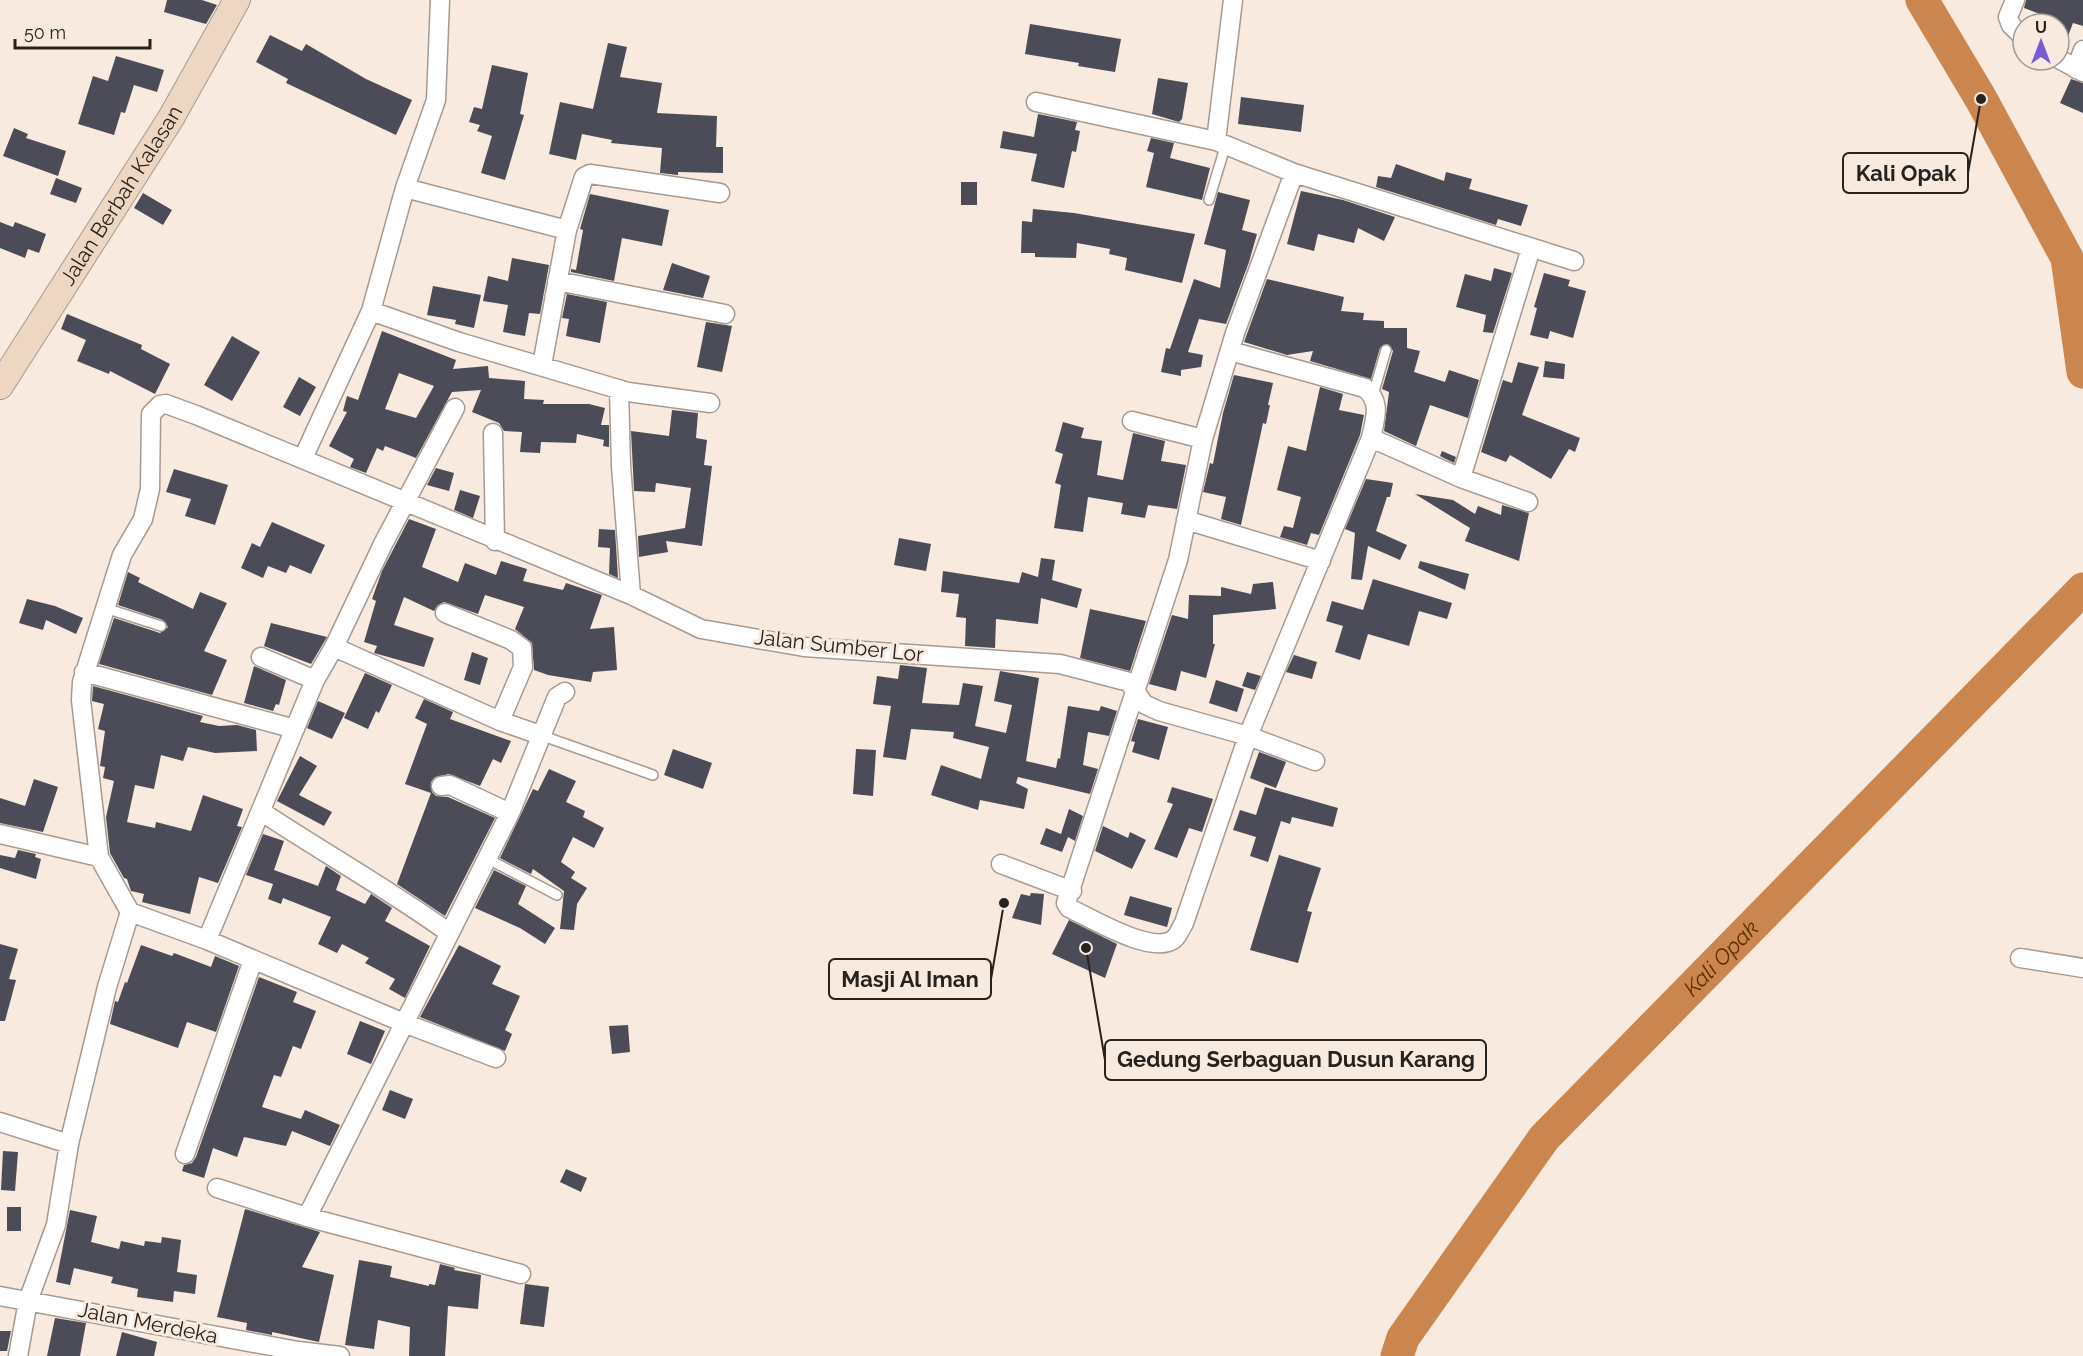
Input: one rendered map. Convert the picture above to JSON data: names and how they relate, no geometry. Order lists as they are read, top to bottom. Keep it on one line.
{"streets":{"street":["Jalan Berbah Kalasan","Jalan Sumber Lor","Jalan Merdeka"]},"water":["Kali Opak"],"places":["Kali Opak","Masji Al Iman","Gedung Serbaguan Dusun Karang"],"scale_bar":"50 m","north":"top"}
